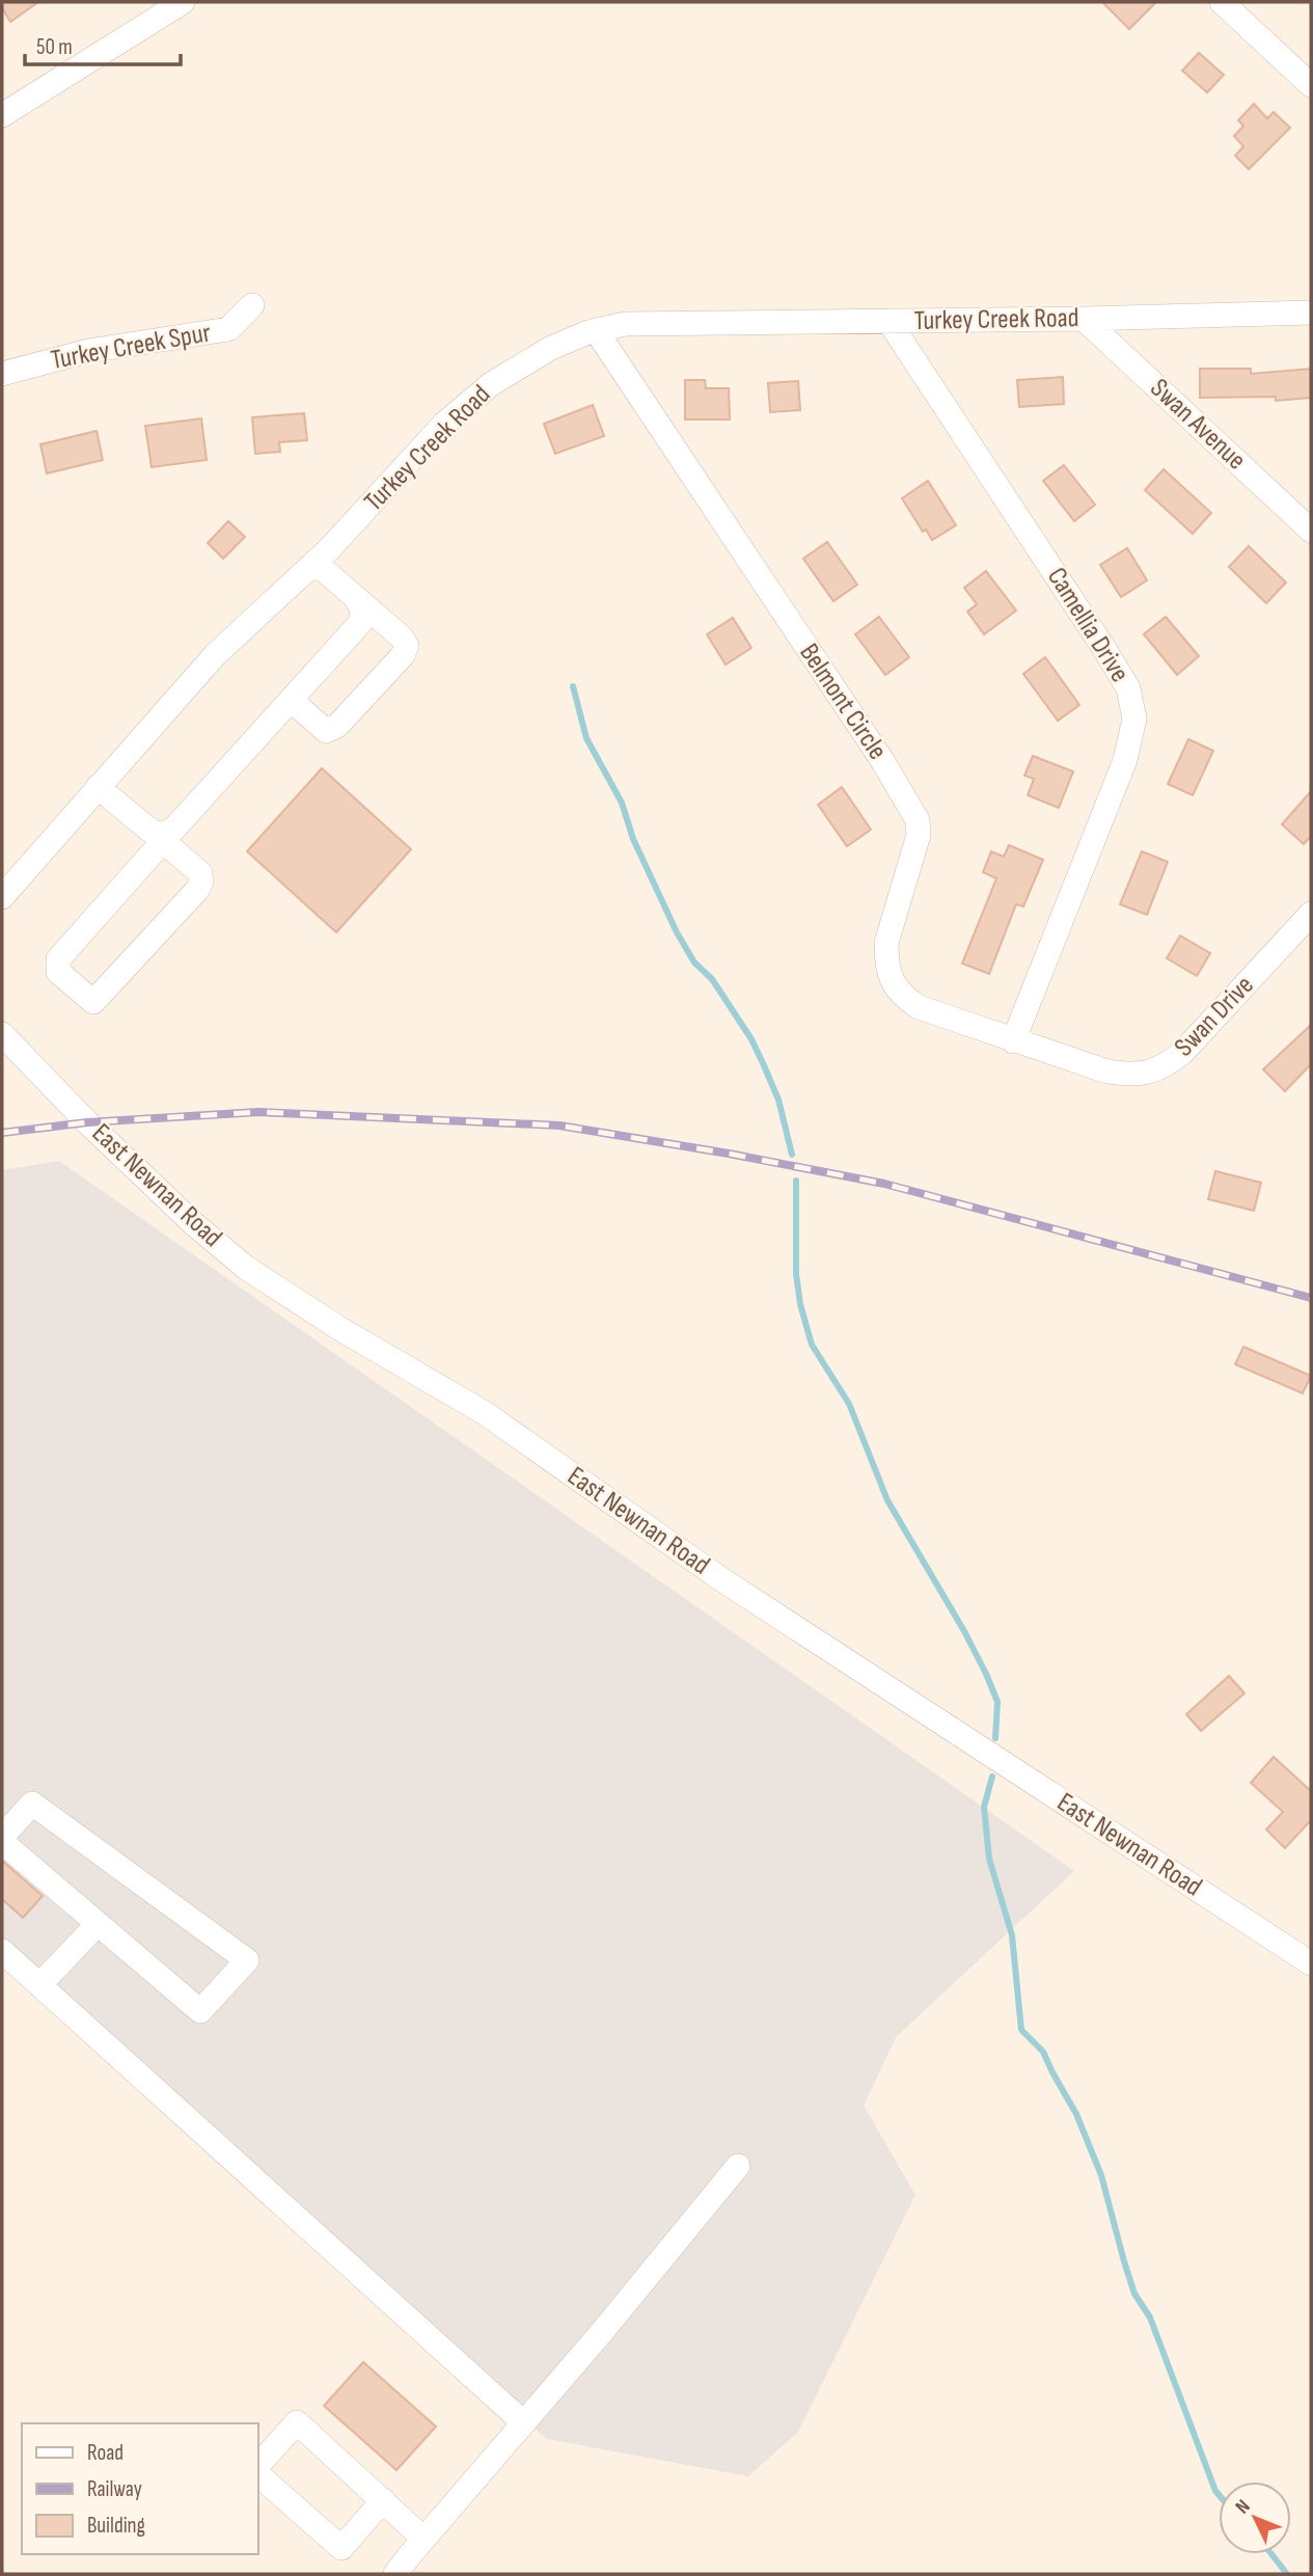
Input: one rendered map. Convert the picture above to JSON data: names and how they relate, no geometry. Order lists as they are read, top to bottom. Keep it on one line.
{"streets":{"street":["Turkey Creek Road","Turkey Creek Spur","Swan Avenue","Camellia Drive","Belmont Circle","Swan Drive","East Newnan Road"]},"crossings":[["Turkey Creek Road","Swan Avenue"],["Turkey Creek Road","Camellia Drive"],["Turkey Creek Road","Belmont Circle"],["Camellia Drive","Belmont Circle"],["Camellia Drive","Swan Drive"],["Belmont Circle","Swan Drive"]],"legend":["Road","Railway","Building"],"scale_bar":"50 m","north":"top left"}
